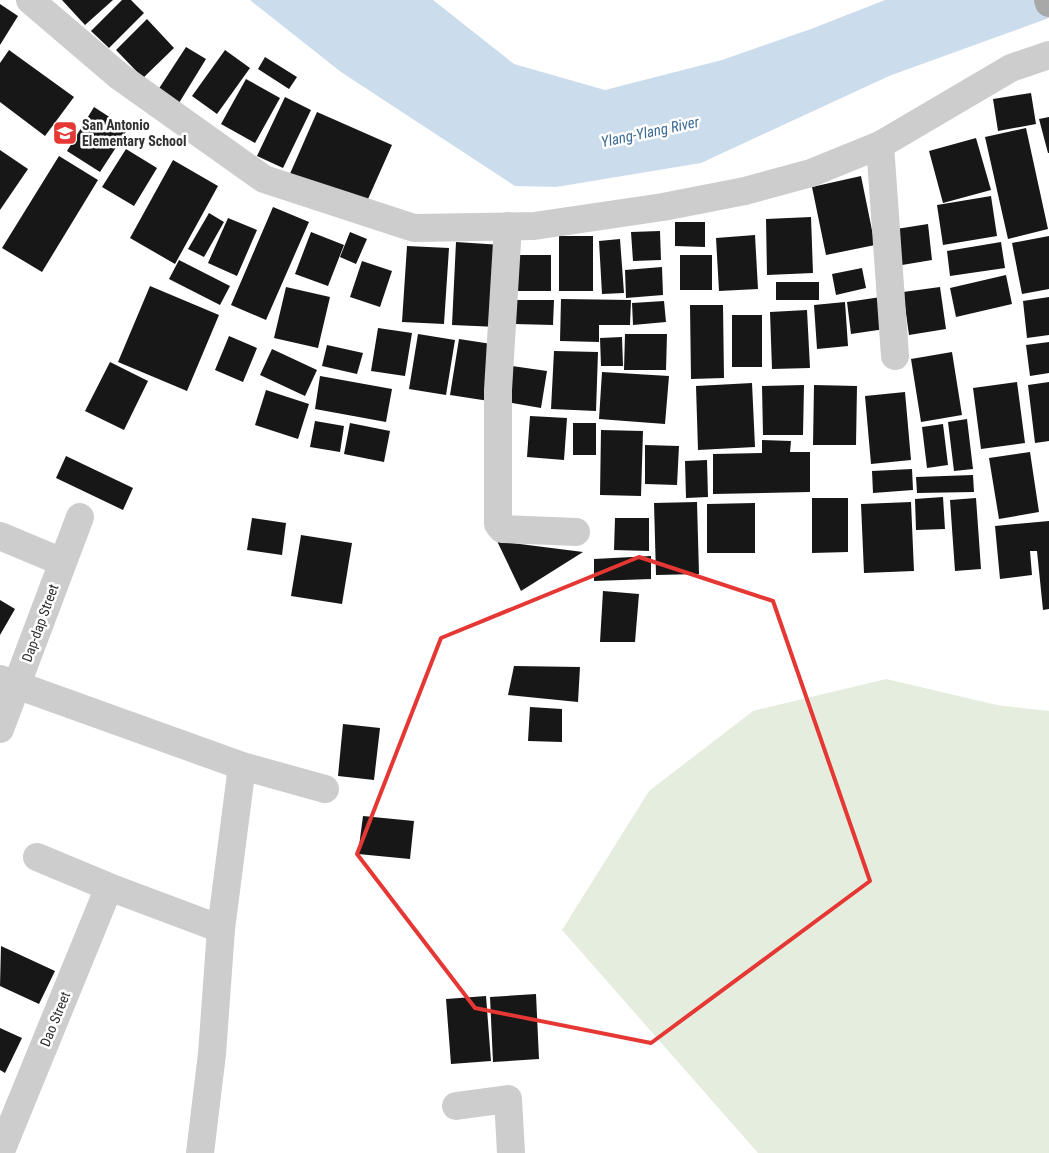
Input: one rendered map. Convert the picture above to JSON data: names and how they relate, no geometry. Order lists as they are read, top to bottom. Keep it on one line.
{"streets":{"street":["Dap-dap Street","Dao Street"]},"water":["Ylang-Ylang River"],"places":{"school or university":["San Antonio Elementary School"]}}
